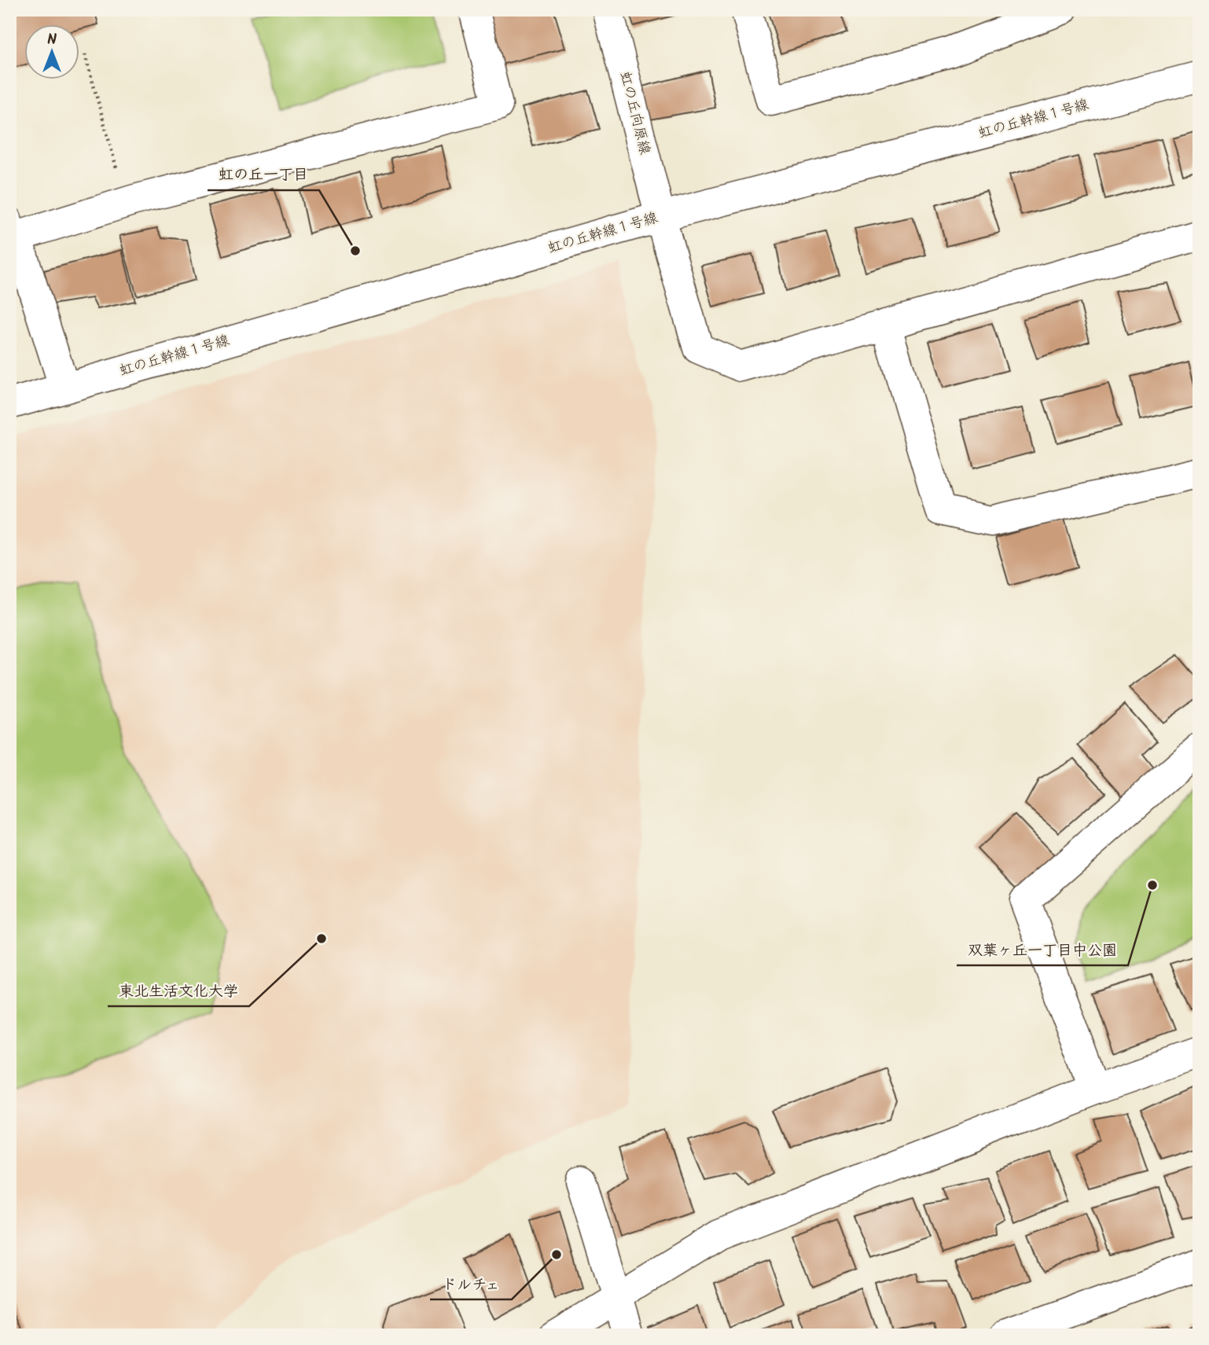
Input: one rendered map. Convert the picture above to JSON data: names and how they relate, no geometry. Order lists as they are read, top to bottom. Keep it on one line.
{"streets":{"street":["虹の丘向原線","虹の丘幹線１号線"]},"crossings":[["虹の丘向原線","虹の丘幹線１号線"]],"places":["虹の丘一丁目","双葉ヶ丘一丁目中公園","東北生活文化大学","ドルチェ"],"north":"top"}
